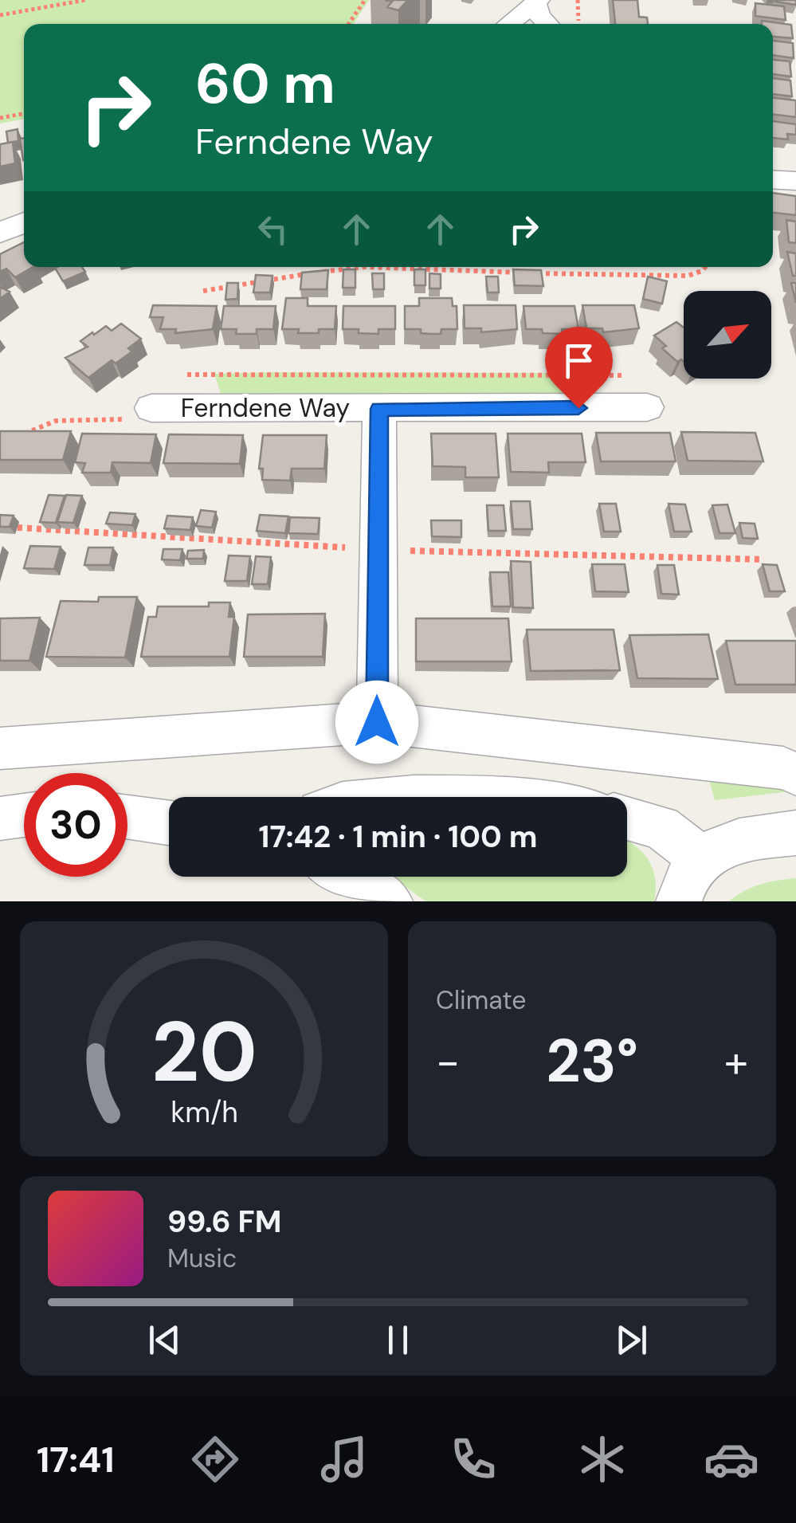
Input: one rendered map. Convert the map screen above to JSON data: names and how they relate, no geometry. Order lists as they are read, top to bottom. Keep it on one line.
{"streets":{"street":["Ferndene Way"]},"north":"top right","page":{"turn":["60 m","Ferndene Way"],"limit":"30","trip":"17:42 · 1 min · 100 m","tile":"Climate","heat":["−","23°","+"],"song":["99.6 FM","Music"],"tabs":"17:41","gauge":["20","km/h"]}}
